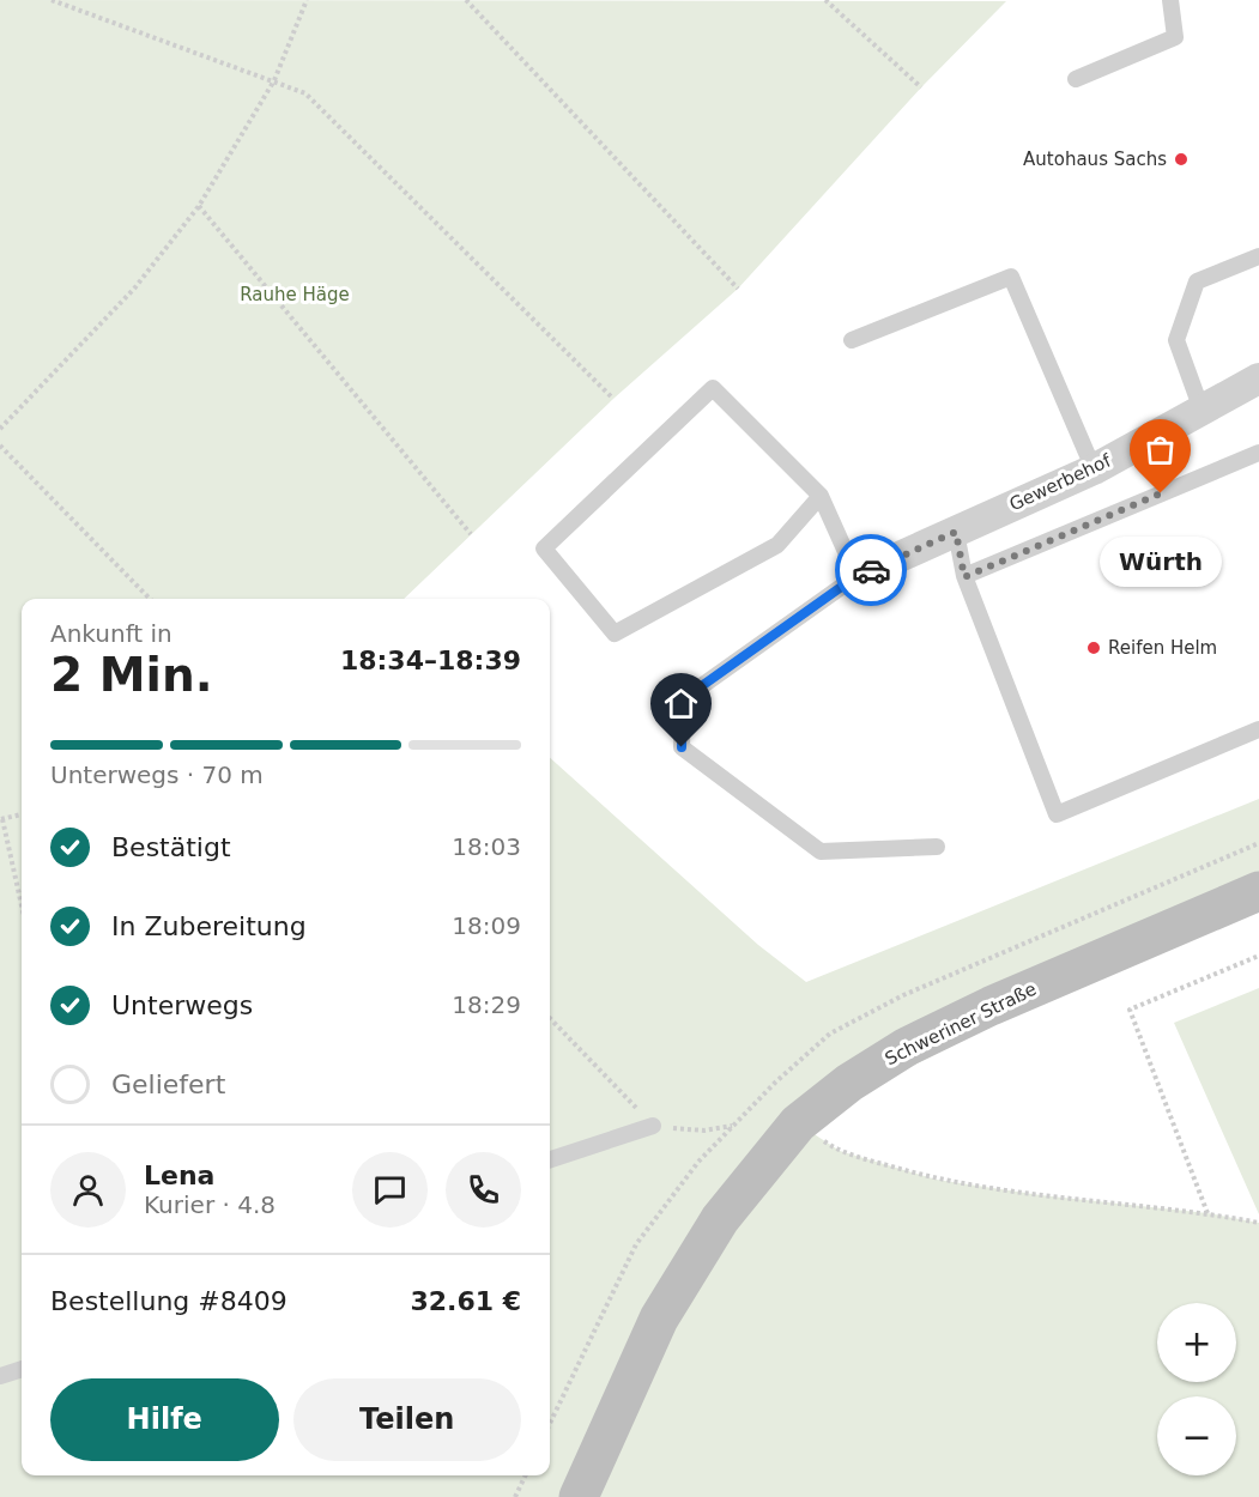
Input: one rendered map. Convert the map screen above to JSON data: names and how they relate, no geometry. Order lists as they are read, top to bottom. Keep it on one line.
{"streets":{"main road":["Schweriner Straße"],"street":["Gewerbehof"]},"parks":["Rauhe Häge"],"places":["Autohaus Sachs","Würth","Reifen Helm"],"page":{"bubble":"Würth","heading":["2 Min.","Ankunft in","18:34–18:39"],"panel":["Lena","Kurier · 4.8","Bestellung #8409","32.61 €"],"bar":"Unterwegs · 70 m","list":[["Bestätigt","18:03"],["In Zubereitung","18:09"],["Unterwegs","18:29"],"Geliefert"],"map_buttons":["+","−"],"buttons":["Hilfe","Teilen"]}}
